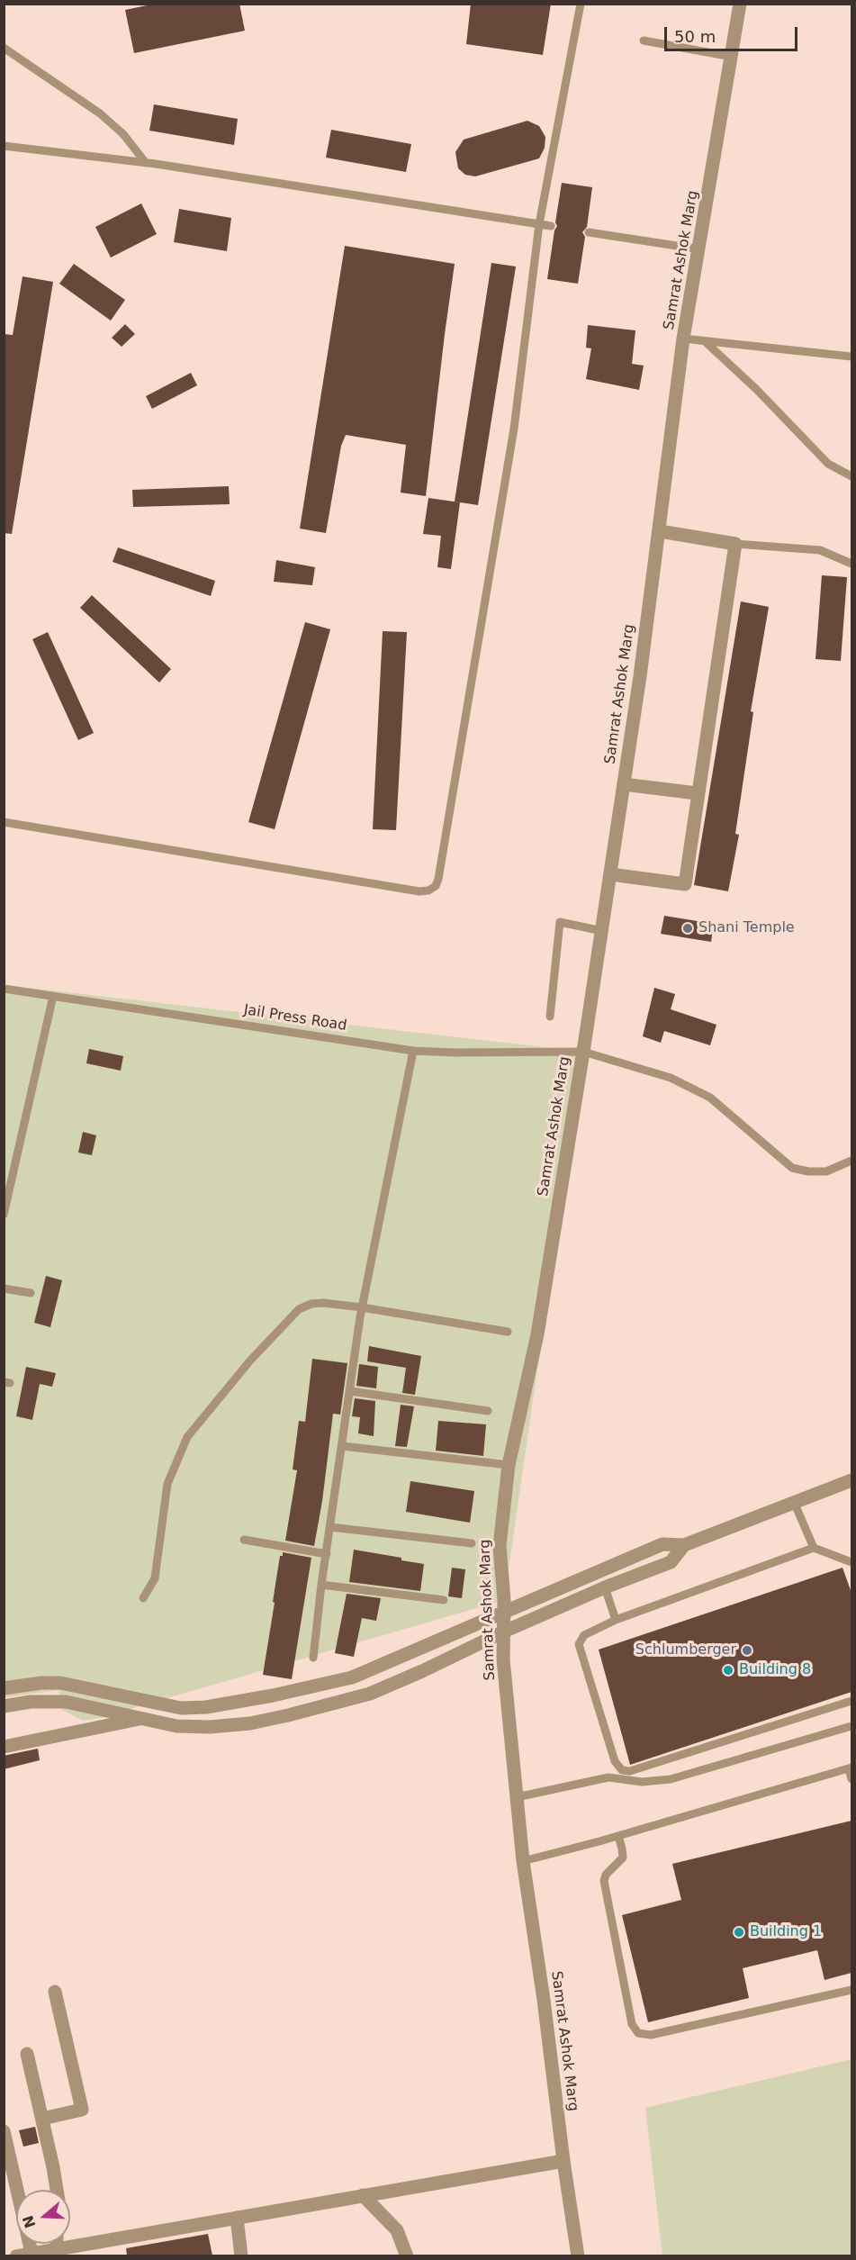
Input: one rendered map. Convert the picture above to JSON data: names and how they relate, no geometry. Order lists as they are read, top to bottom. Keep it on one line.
{"streets":{"street":["Samrat Ashok Marg"],"lane":["Jail Press Road"]},"crossings":[["Samrat Ashok Marg","Jail Press Road"]],"places":["Shani Temple","Schlumberger","Building 8","Building 1"],"scale_bar":"50 m","north":"left"}
